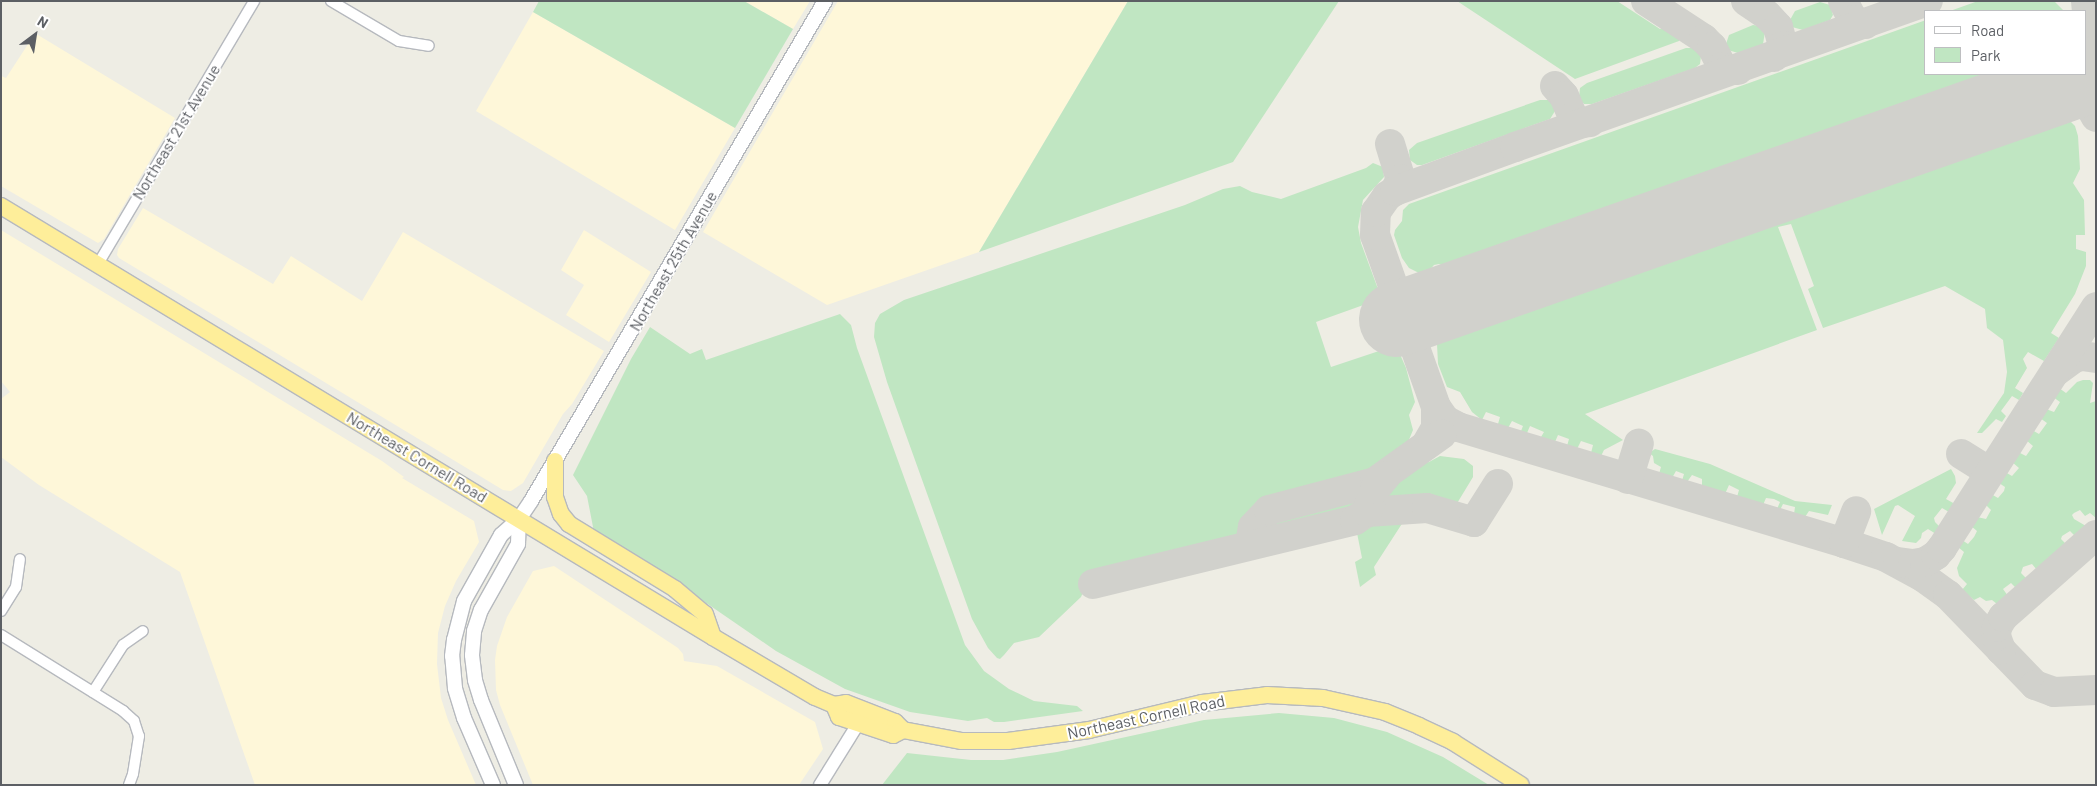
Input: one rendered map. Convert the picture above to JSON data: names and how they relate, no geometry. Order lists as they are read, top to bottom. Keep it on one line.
{"streets":{"highway":["Northeast Cornell Road"],"main road":["Northeast 25th Avenue"],"street":["Northeast 21st Avenue"]},"crossings":[["Northeast 21st Avenue","Northeast Cornell Road"],["Northeast 25th Avenue","Northeast Cornell Road"]],"legend":["Road","Park"],"north":"top right"}
